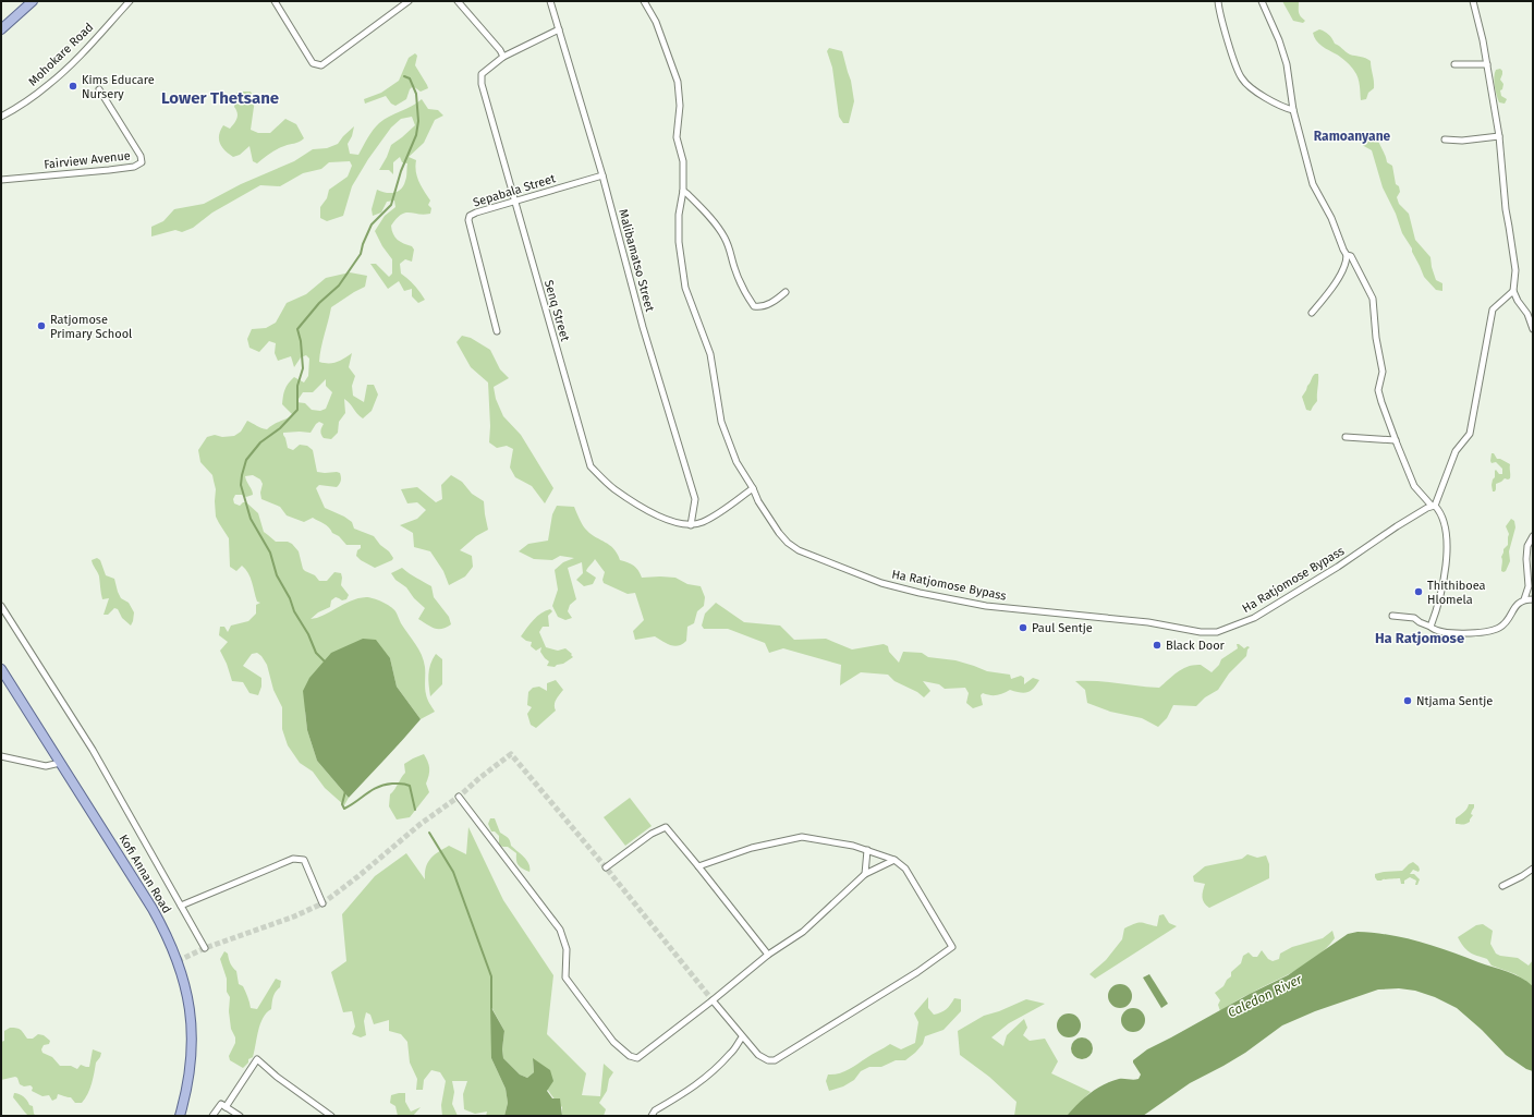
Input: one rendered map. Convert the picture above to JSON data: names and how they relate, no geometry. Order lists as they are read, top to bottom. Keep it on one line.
{"streets":{"main road":["Kofi Annan Road"],"street":["Mohokare Road","Fairview Avenue","Sepabala Street","Malibamatso Street","Senq Street","Ha Ratjomose Bypass"]},"crossings":[["Sepabala Street","Malibamatso Street"],["Sepabala Street","Senq Street"],["Malibamatso Street","Senq Street"]],"districts":["Lower Thetsane","Ramoanyane","Ha Ratjomose"],"water":["Caledon River"],"places":["Kims Educare Nursery","Ratjomose Primary School","Thithiboea Hlomela","Paul Sentje","Black Door","Ntjama Sentje"]}
